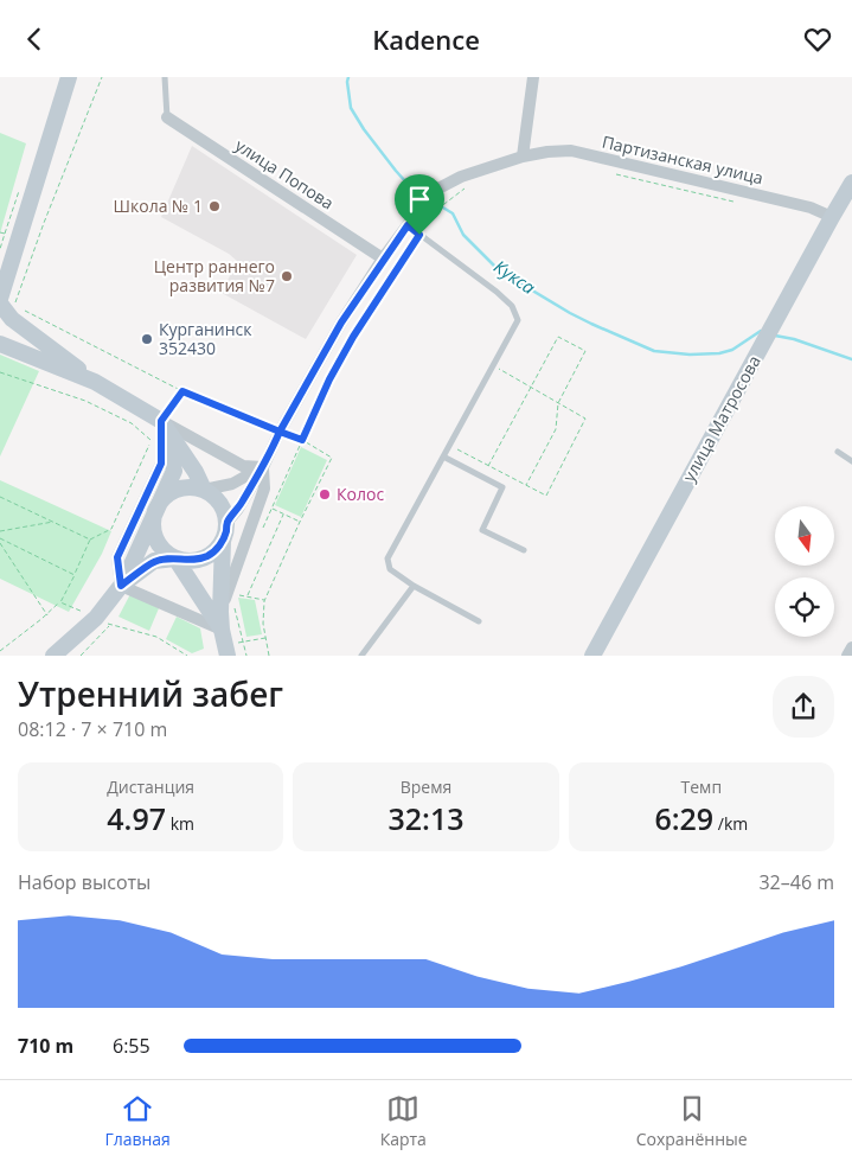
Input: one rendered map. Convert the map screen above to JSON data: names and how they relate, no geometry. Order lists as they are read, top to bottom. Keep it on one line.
{"streets":{"street":["Партизанская улица","улица Попова","улица Матросова"]},"crossings":[["Партизанская улица","улица Матросова"]],"water":["Кукса"],"places":["Школа № 1","Центр раннего развития №7","Курганинск 352430","Колос"],"north":"bottom","page":{"header":"Kadence","heading":["Утренний забег","08:12 · 7 × 710 m"],"stats":[["Дистанция","4.97 km"],["Время","32:13"],["Темп","6:29 /km"]],"chart":["Набор высоты","32–46 m"],"list":[{"name":"710 m","note":"6:55"}],"tabs":["Главная","Карта","Сохранённые"]}}
